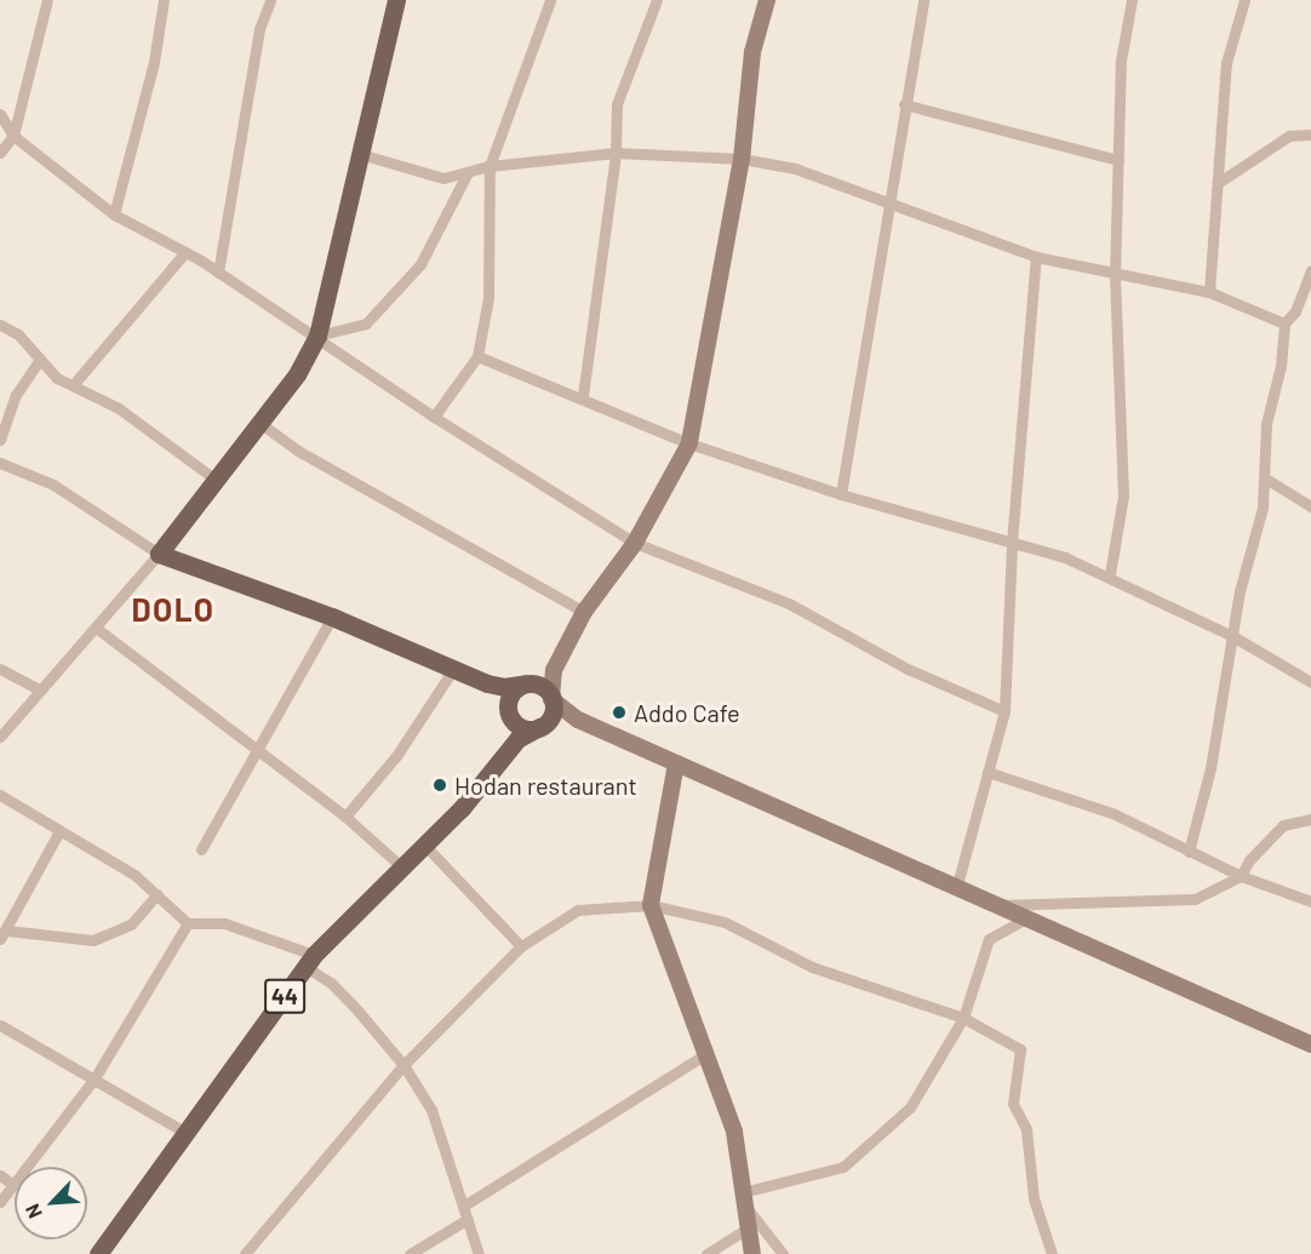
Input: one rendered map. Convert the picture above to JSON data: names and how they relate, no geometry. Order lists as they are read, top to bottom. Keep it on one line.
{"streets":{"main road":["44"]},"districts":["DOLO"],"places":["Addo Cafe","Hodan restaurant"],"north":"bottom left"}
